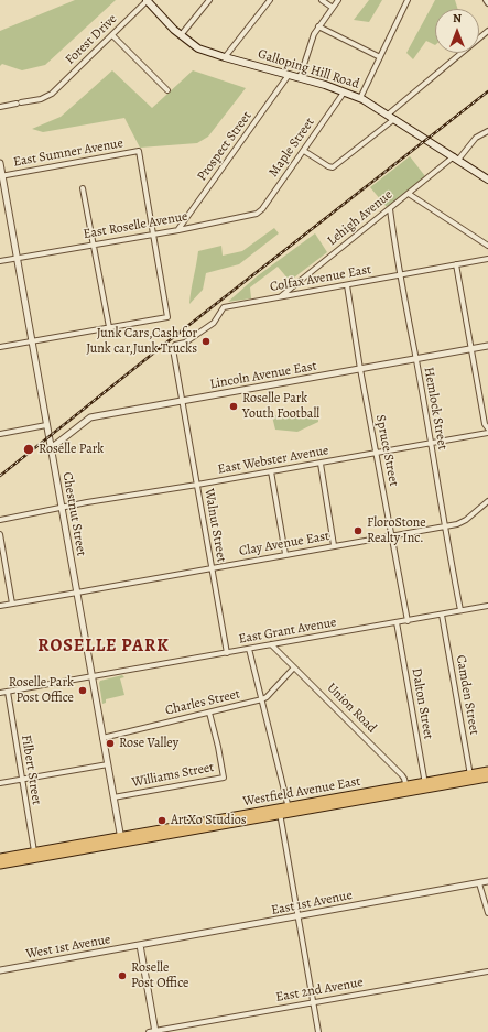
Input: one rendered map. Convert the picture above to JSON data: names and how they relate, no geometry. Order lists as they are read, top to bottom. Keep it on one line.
{"streets":{"main road":["Galloping Hill Road","Westfield Avenue East"],"street":["Forest Drive","Prospect Street","Maple Street","East Sumner Avenue","Lehigh Avenue","East Roselle Avenue","Colfax Avenue East","Lincoln Avenue East","Hemlock Street","Spruce Street","East Webster Avenue","Chestnut Street","Walnut Street","Clay Avenue East","East Grant Avenue","Camden Street","Charles Street","Dalton Street","Union Road","Filbert Street","Williams Street","East 1st Avenue","West 1st Avenue","East 2nd Avenue"]},"crossings":[["Forest Drive","Galloping Hill Road"],["Galloping Hill Road","Prospect Street"],["Galloping Hill Road","Maple Street"],["Galloping Hill Road","Lehigh Avenue"],["Prospect Street","East Roselle Avenue"],["Maple Street","East Roselle Avenue"],["East Sumner Avenue","East Roselle Avenue"],["East Sumner Avenue","Chestnut Street"],["Lehigh Avenue","Colfax Avenue East"],["Lehigh Avenue","Hemlock Street"],["East Roselle Avenue","Chestnut Street"],["Colfax Avenue East","Hemlock Street"],["Colfax Avenue East","Spruce Street"],["Colfax Avenue East","Walnut Street"],["Lincoln Avenue East","Hemlock Street"],["Lincoln Avenue East","Spruce Street"],["Lincoln Avenue East","Chestnut Street"],["Lincoln Avenue East","Walnut Street"],["Hemlock Street","East Webster Avenue"],["Hemlock Street","Clay Avenue East"],["Hemlock Street","East Grant Avenue"],["Spruce Street","East Webster Avenue"],["Spruce Street","Clay Avenue East"],["Spruce Street","East Grant Avenue"],["East Webster Avenue","Chestnut Street"],["East Webster Avenue","Walnut Street"],["Chestnut Street","Clay Avenue East"],["Chestnut Street","East Grant Avenue"],["Chestnut Street","Charles Street"],["Chestnut Street","Williams Street"],["Chestnut Street","Westfield Avenue East"],["Walnut Street","Clay Avenue East"],["Walnut Street","East Grant Avenue"],["East Grant Avenue","Camden Street"],["East Grant Avenue","Dalton Street"],["East Grant Avenue","Union Road"],["East Grant Avenue","Filbert Street"],["Camden Street","Westfield Avenue East"],["Charles Street","Union Road"],["Charles Street","Williams Street"],["Dalton Street","Westfield Avenue East"],["Union Road","Westfield Avenue East"],["East 1st Avenue","West 1st Avenue"]],"districts":["ROSELLE PARK"],"places":["Junk Cars,Cash for Junk car,Junk Trucks","Roselle Park Youth Football","Roselle Park","FloroStone Realty Inc.","Roselle Park Post Office","Rose Valley","ArtXo Studios","Roselle Post Office"],"north":"top"}
